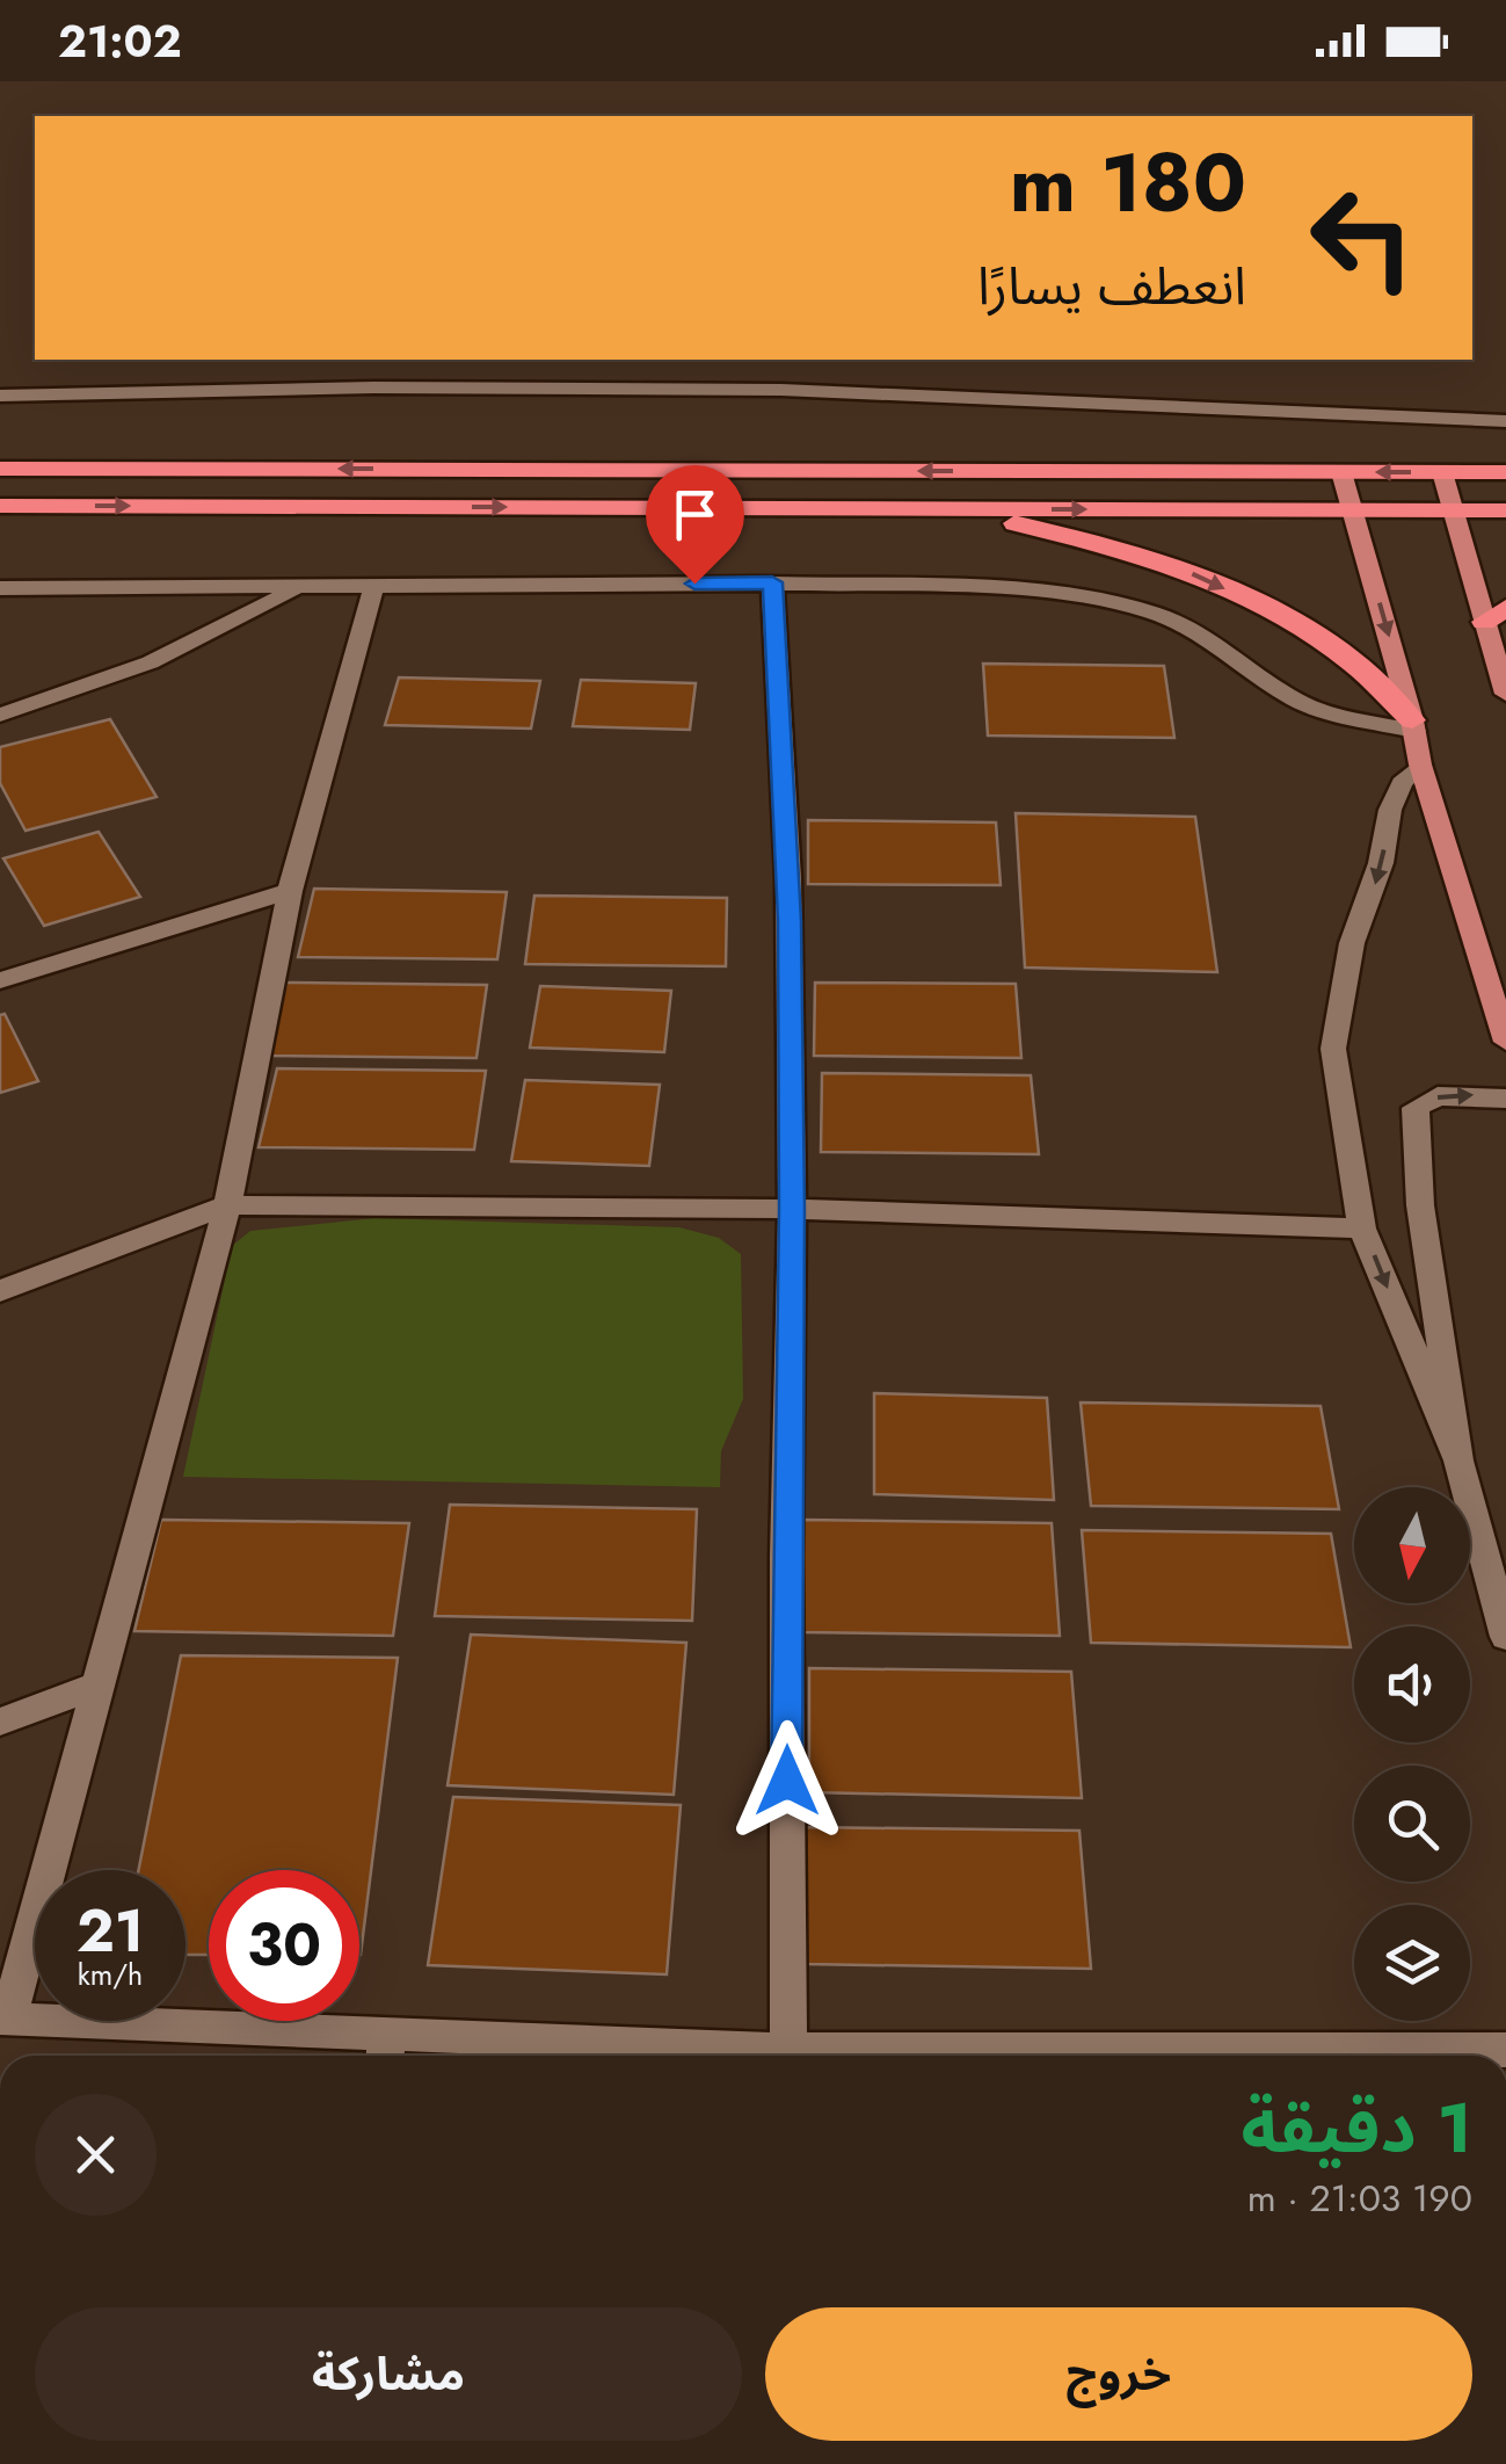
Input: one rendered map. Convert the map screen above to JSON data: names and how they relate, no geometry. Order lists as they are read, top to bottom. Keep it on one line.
{"north":"bottom","page":{"status":"21:02","turn":["180 m","انعطف يسارًا"],"speed":"21 km/h","limit":"30","heading":["1 دقيقة","190 m · 21:03"],"buttons":["خروج","مشاركة"]}}
